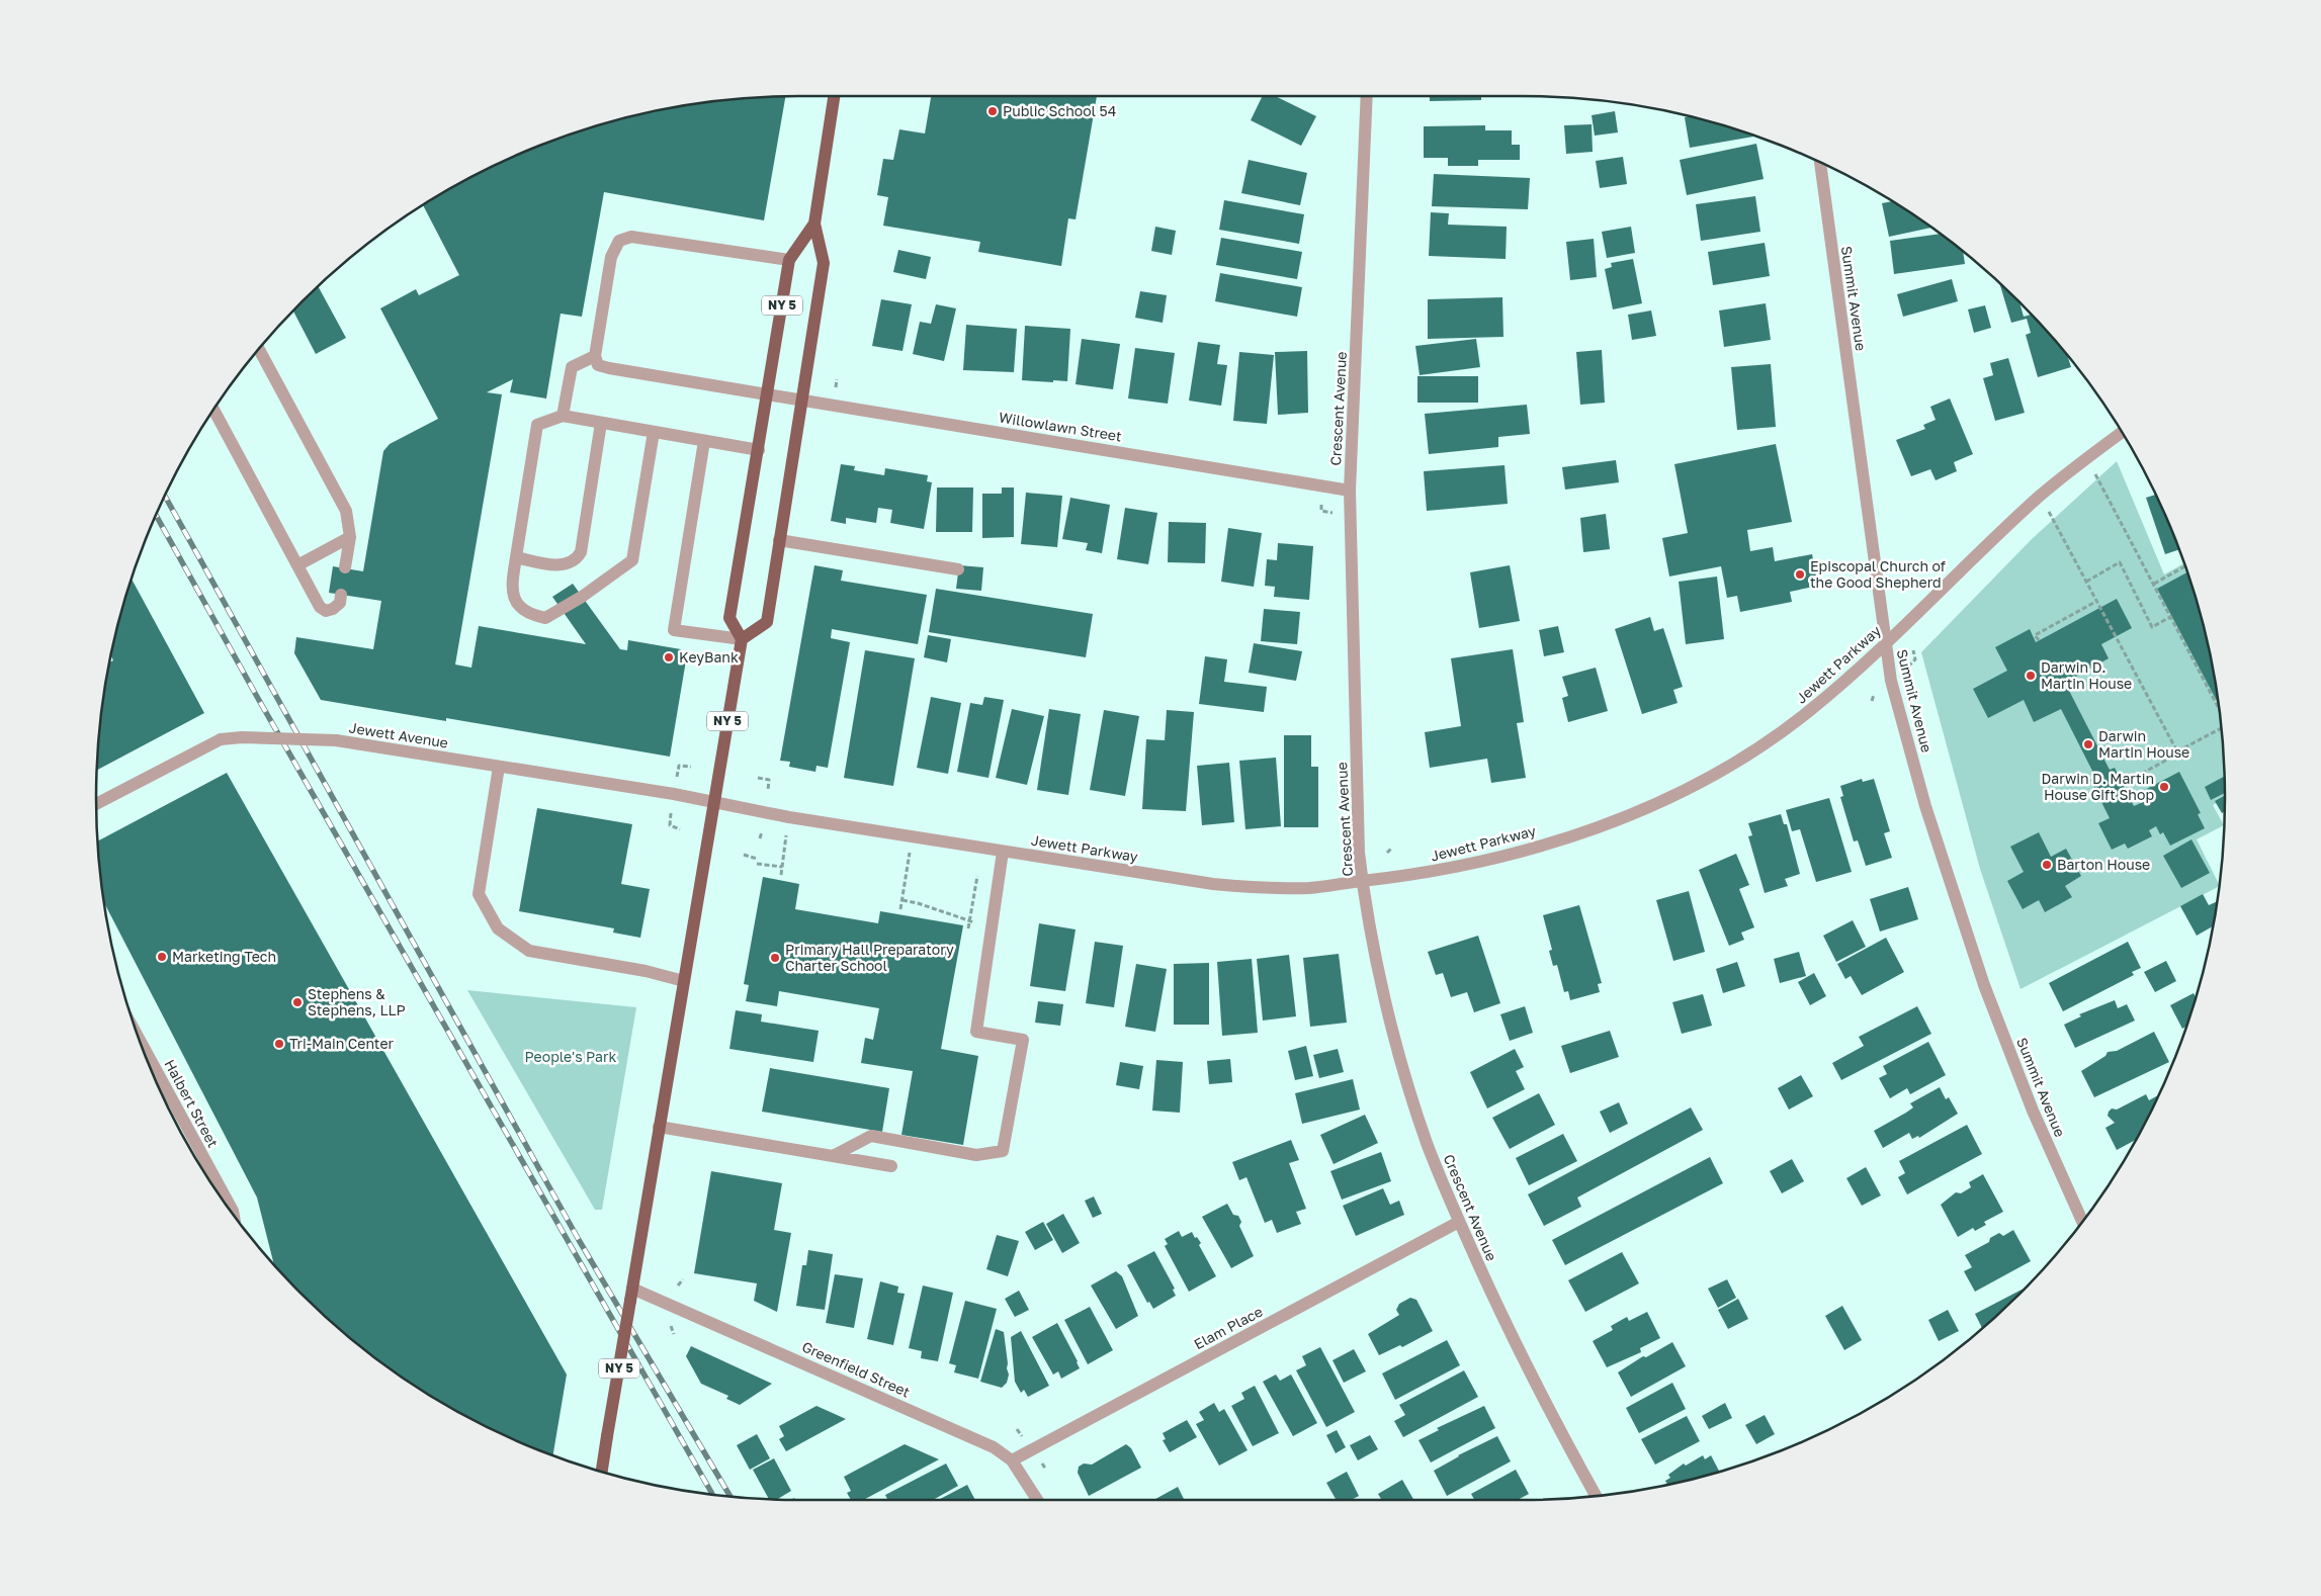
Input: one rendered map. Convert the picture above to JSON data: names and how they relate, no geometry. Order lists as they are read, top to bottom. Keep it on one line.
{"streets":{"main road":["NY 5"],"street":["Summit Avenue","Crescent Avenue","Willowlawn Street","Jewett Parkway","Jewett Avenue","Halbert Street","Elam Place","Greenfield Street"]},"crossings":[["Summit Avenue","Jewett Parkway"],["NY 5","Willowlawn Street"],["NY 5","Jewett Parkway"],["NY 5","Jewett Avenue"],["NY 5","Greenfield Street"],["Crescent Avenue","Willowlawn Street"],["Crescent Avenue","Jewett Parkway"],["Crescent Avenue","Elam Place"],["Jewett Parkway","Jewett Avenue"],["Elam Place","Greenfield Street"]],"parks":["People's Park"],"places":["Public School 54","Episcopal Church of the Good Shepherd","KeyBank","Darwin D. Martin House","Darwin Martin House","Darwin D. Martin House Gift Shop","Barton House","Marketing Tech","Primary Hall Preparatory Charter School","Stephens & Stephens, LLP","Tri-Main Center"]}
